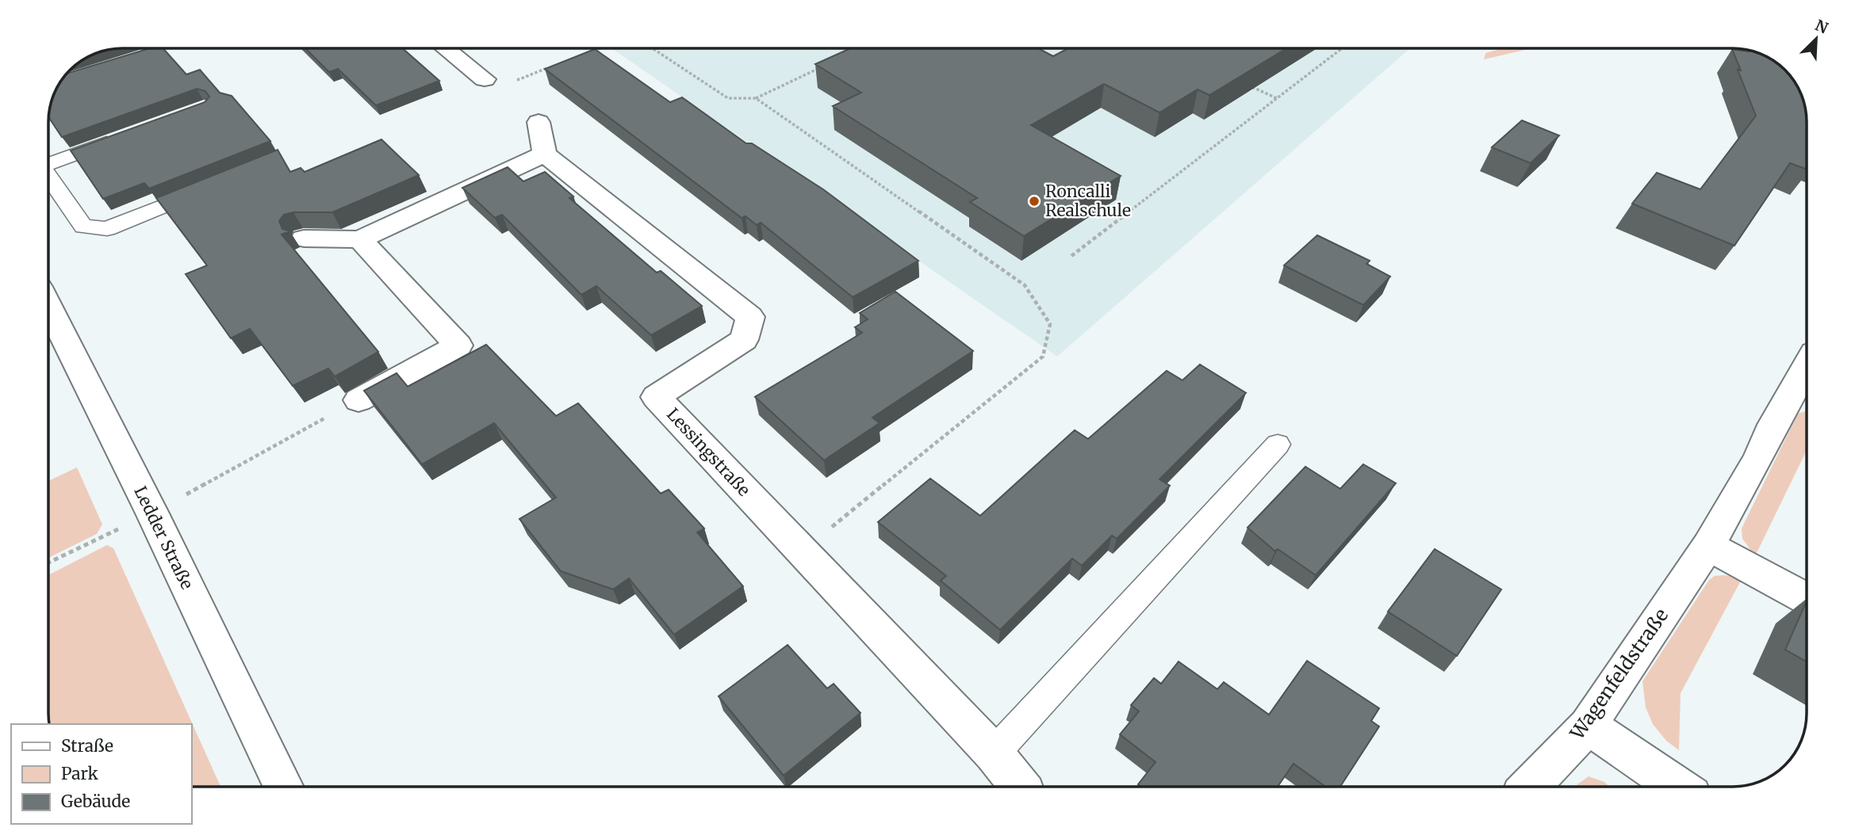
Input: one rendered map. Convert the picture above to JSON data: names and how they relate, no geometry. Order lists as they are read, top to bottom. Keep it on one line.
{"streets":{"street":["Lessingstraße","Ledder Straße","Wagenfeldstraße"]},"places":["Roncalli Realschule"],"legend":["Straße","Park","Gebäude"],"north":"top right"}
